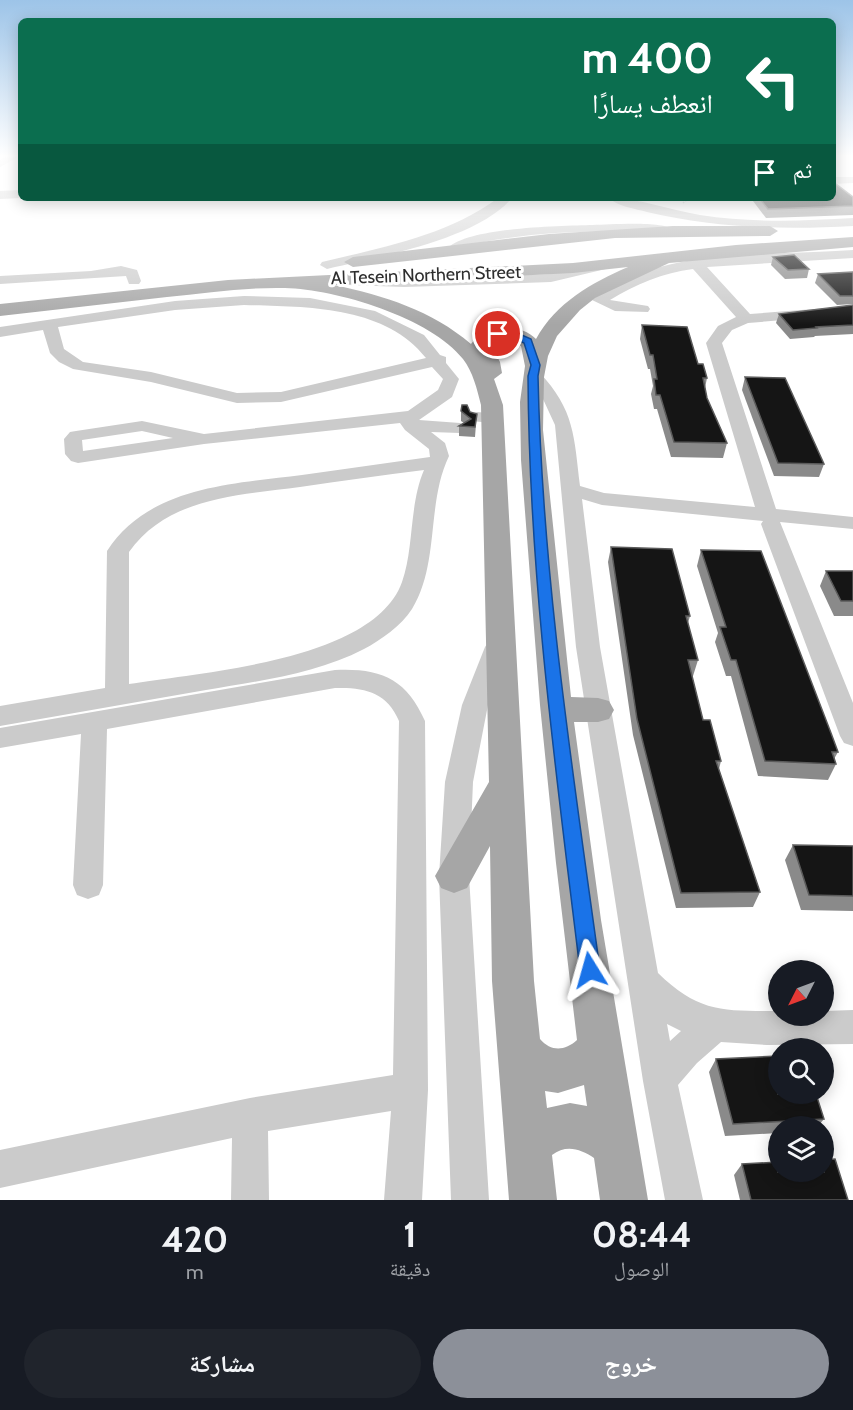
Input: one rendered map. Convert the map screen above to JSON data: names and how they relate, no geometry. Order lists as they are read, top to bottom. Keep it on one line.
{"streets":{"main road":["Al Tesein Northern Street"]},"north":"bottom left","page":{"turn":["400 m","انعطف يسارًا"],"then":"ثم","eta":["08:44","الوصول","1","دقيقة","420","m"],"buttons":["خروج","مشاركة"]}}
